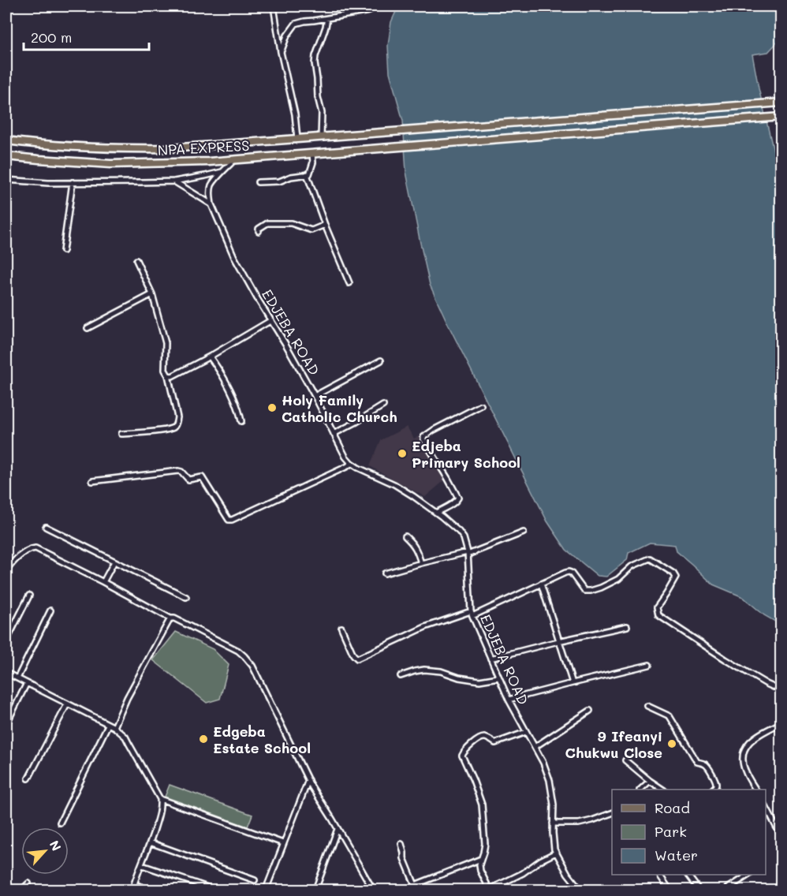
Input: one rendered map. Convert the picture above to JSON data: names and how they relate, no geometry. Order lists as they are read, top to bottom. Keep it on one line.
{"streets":{"main road":["NPA EXPRESS"],"street":["EDJEBA ROAD"]},"places":["Holy Family Catholic Church","Edjeba Primary School","Edgeba Estate School","9 Ifeanyi Chukwu Close"],"legend":["Road","Park","Water"],"scale_bar":"200 m","north":"top right"}
